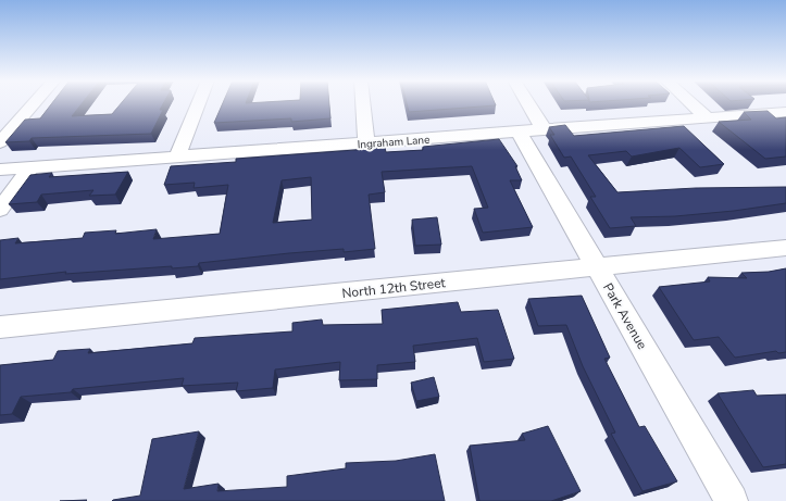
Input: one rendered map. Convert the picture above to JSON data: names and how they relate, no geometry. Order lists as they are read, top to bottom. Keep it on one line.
{"streets":{"street":["Ingraham Lane","North 12th Street","Park Avenue"]},"crossings":[["Ingraham Lane","Park Avenue"],["North 12th Street","Park Avenue"]]}
